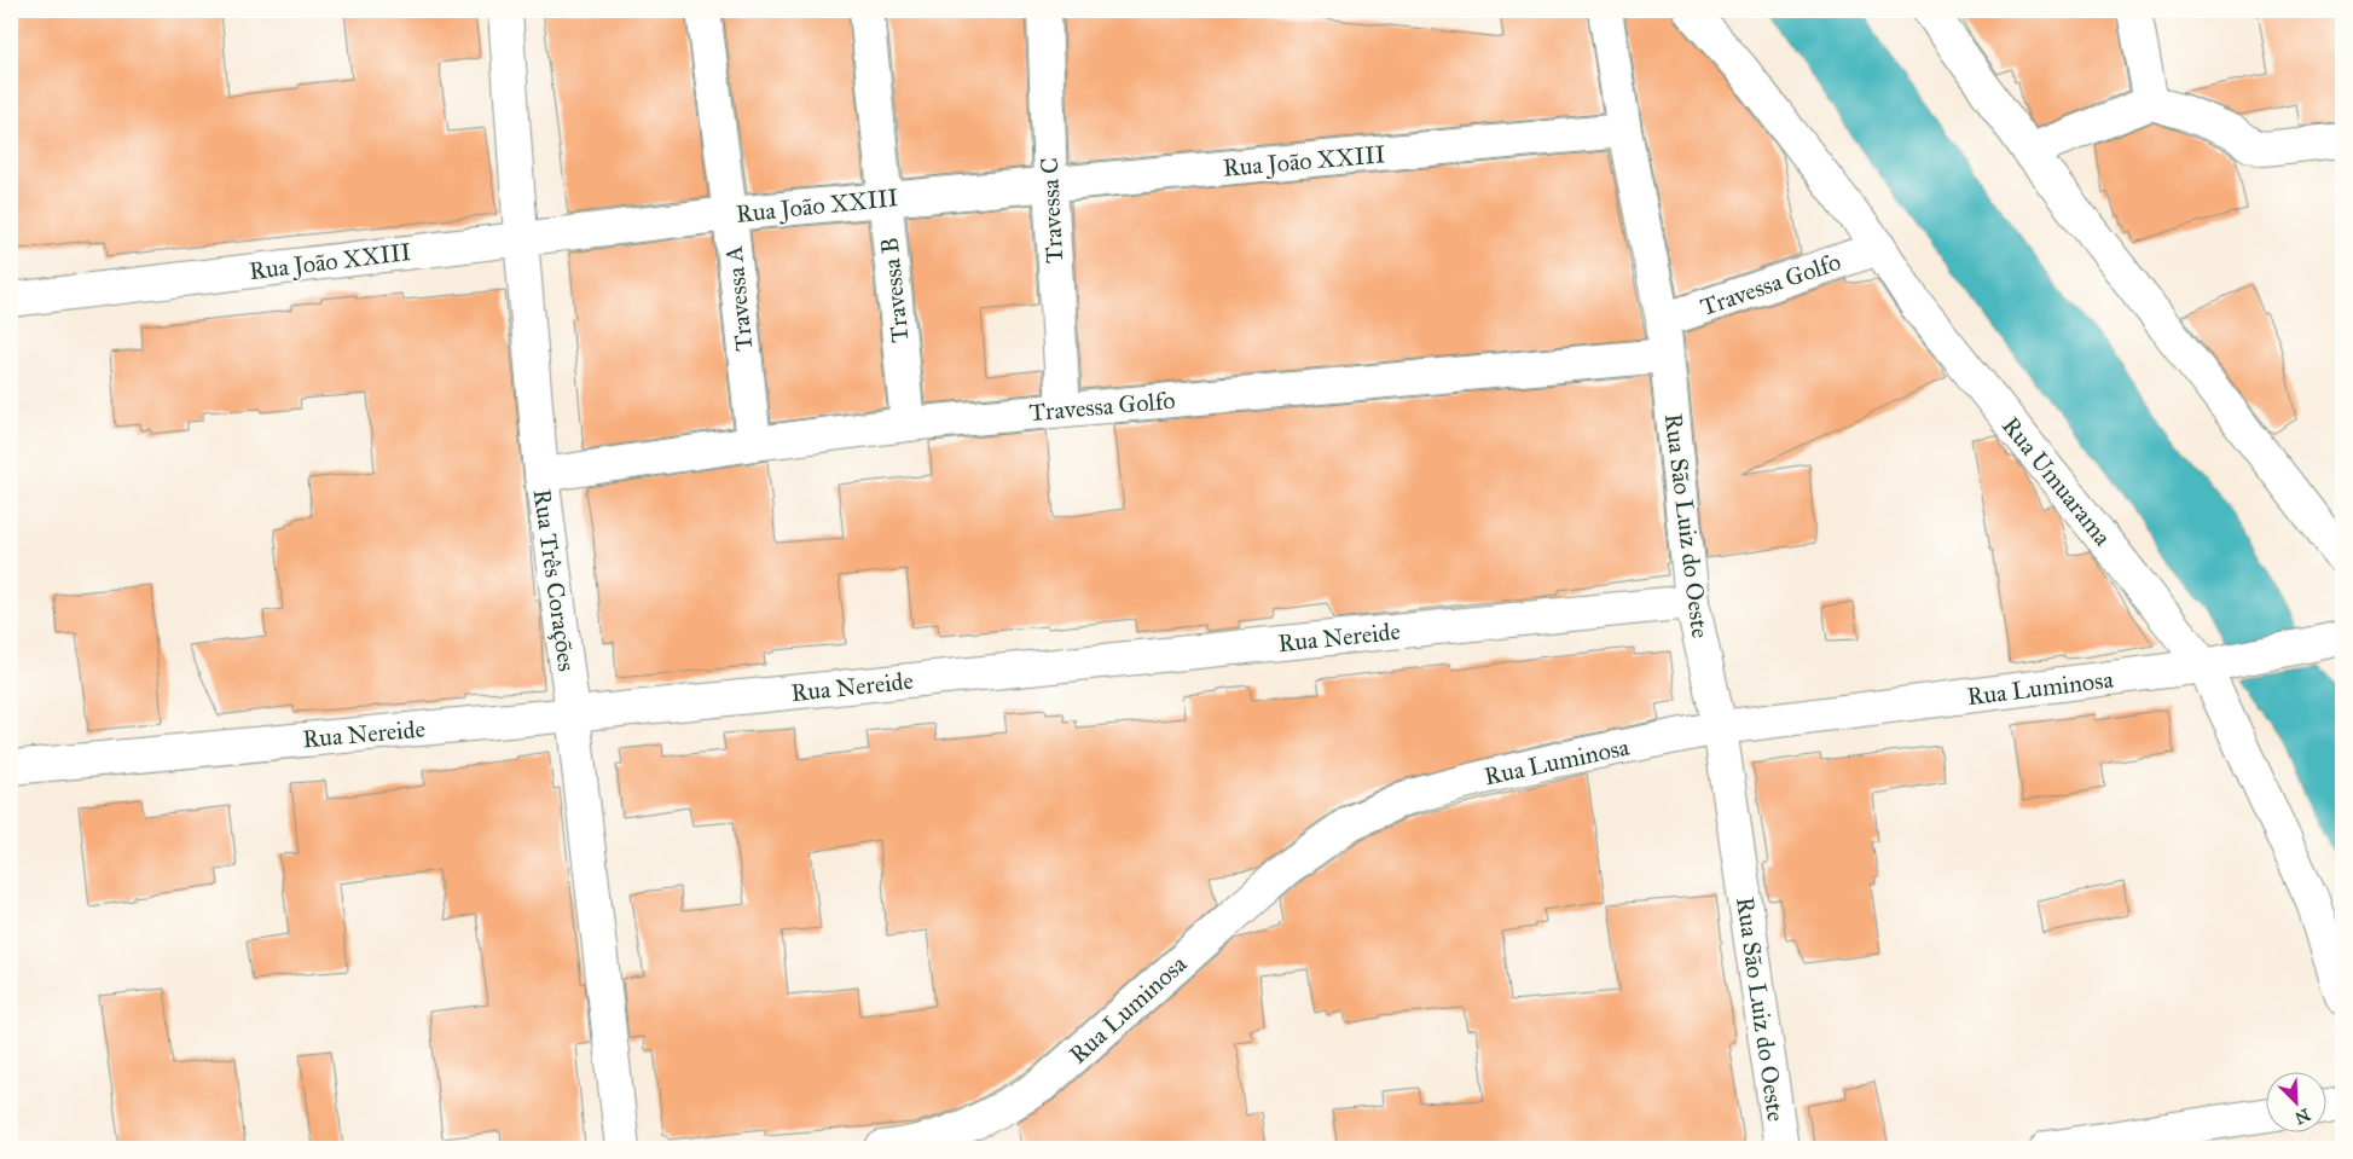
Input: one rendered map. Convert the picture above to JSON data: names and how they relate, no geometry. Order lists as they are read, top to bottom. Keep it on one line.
{"streets":{"street":["Rua João XXIII","Travessa C","Travessa Golfo","Travessa B","Travessa A","Rua Umuarama","Rua São Luiz do Oeste","Rua Três Corações","Rua Nereide","Rua Luminosa"]},"crossings":[["Rua João XXIII","Travessa C"],["Rua João XXIII","Travessa B"],["Rua João XXIII","Travessa A"],["Rua João XXIII","Rua São Luiz do Oeste"],["Rua João XXIII","Rua Três Corações"],["Travessa C","Travessa Golfo"],["Travessa Golfo","Travessa B"],["Travessa Golfo","Travessa A"],["Travessa Golfo","Rua Umuarama"],["Travessa Golfo","Rua São Luiz do Oeste"],["Travessa Golfo","Rua Três Corações"],["Rua Umuarama","Rua Luminosa"],["Rua São Luiz do Oeste","Rua Nereide"],["Rua São Luiz do Oeste","Rua Luminosa"],["Rua Três Corações","Rua Nereide"]],"north":"bottom right"}
